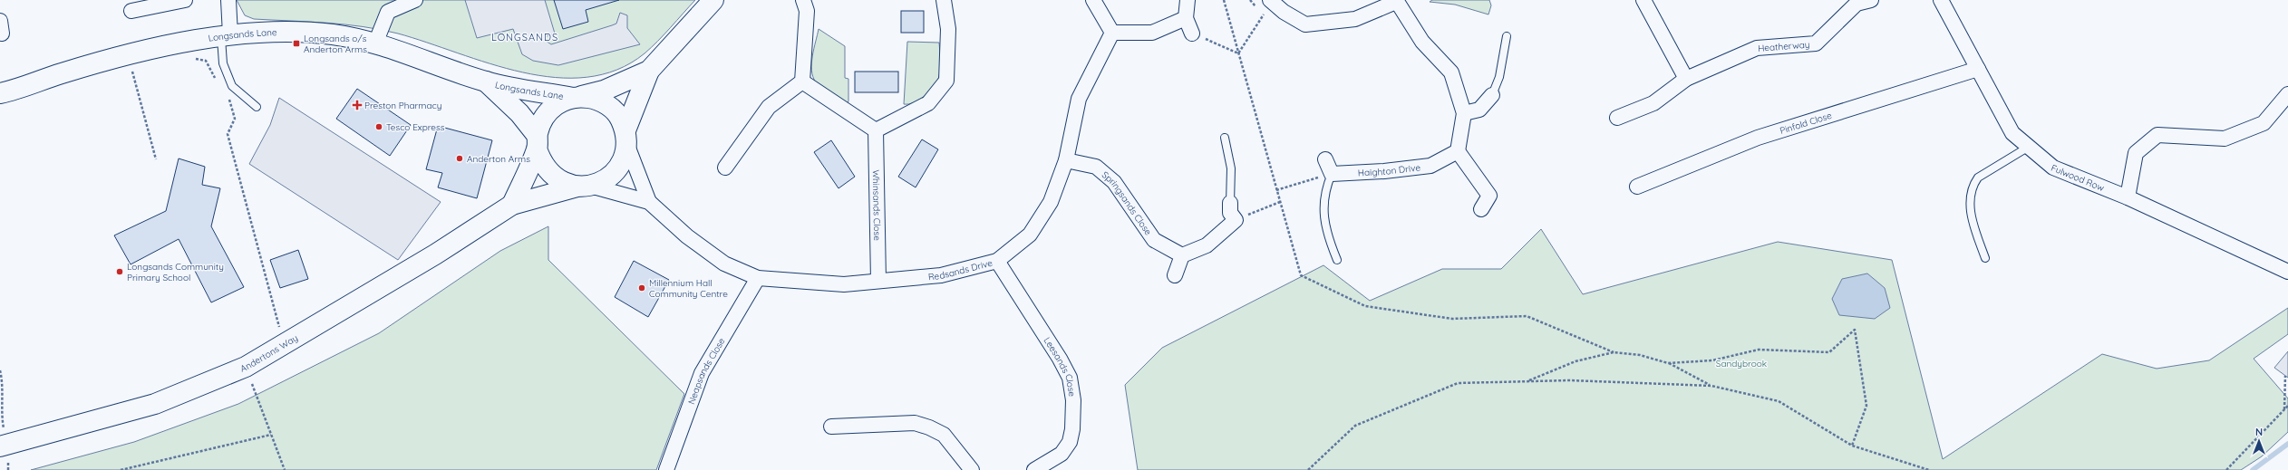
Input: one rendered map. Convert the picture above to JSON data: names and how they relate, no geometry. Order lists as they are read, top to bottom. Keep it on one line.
{"streets":{"main road":["Longsands Lane","Andertons Way"],"street":["Heatherway","Pinfold Close","Haighton Drive","Fulwood Row","Springsands Close","Whinsands Close","Redsands Drive","Leesands Close","Neapsands Close"]},"crossings":[["Longsands Lane","Redsands Drive"],["Longsands Lane","Andertons Way"],["Pinfold Close","Fulwood Row"],["Springsands Close","Redsands Drive"],["Whinsands Close","Redsands Drive"],["Redsands Drive","Andertons Way"],["Redsands Drive","Leesands Close"],["Redsands Drive","Neapsands Close"]],"districts":["LONGSANDS"],"parks":["Sandybrook"],"places":{"transit":["Longsands o/s Anderton Arms"],"health":["Preston Pharmacy"],"other":["Tesco Express","Anderton Arms","Longsands Community Primary School","Millennium Hall Community Centre"]},"north":"top"}
